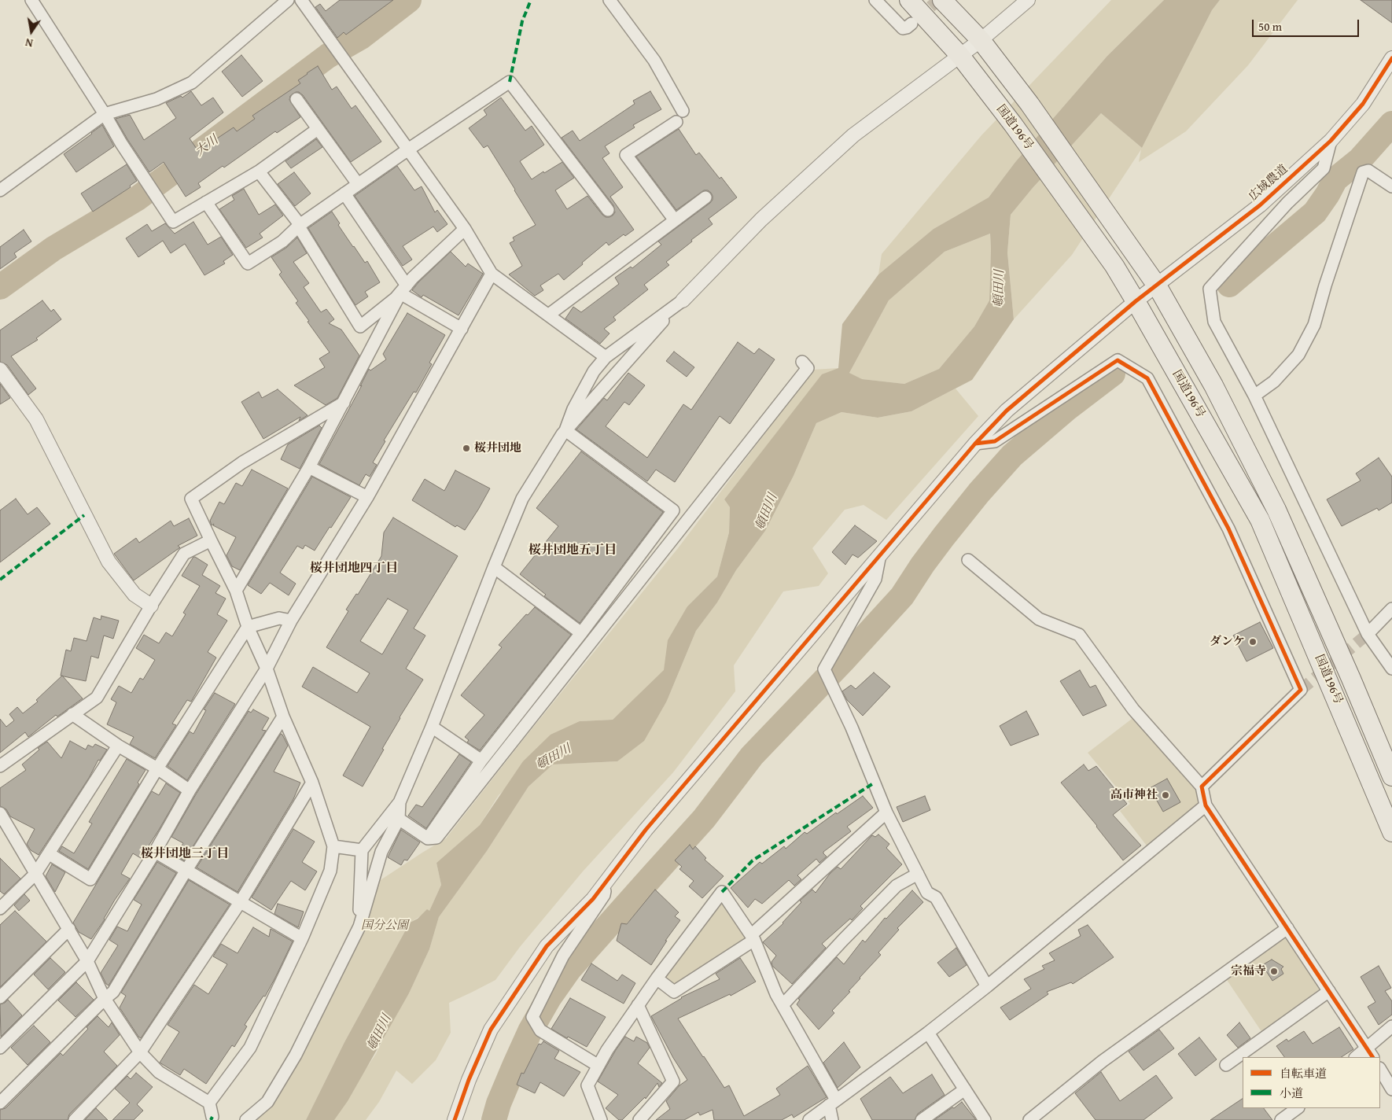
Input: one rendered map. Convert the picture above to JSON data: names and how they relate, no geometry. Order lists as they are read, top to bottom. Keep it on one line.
{"streets":{"highway":["国道196号"],"street":["広域農道"]},"crossings":[["国道196号","広域農道"]],"districts":["桜井団地五丁目","桜井団地四丁目","桜井団地三丁目"],"water":["大川","頓田川"],"parks":["国分公園"],"places":["桜井団地","ダンケ","高市神社","宗福寺"],"legend":["自転車道","小道"],"scale_bar":"50 m","north":"bottom"}
